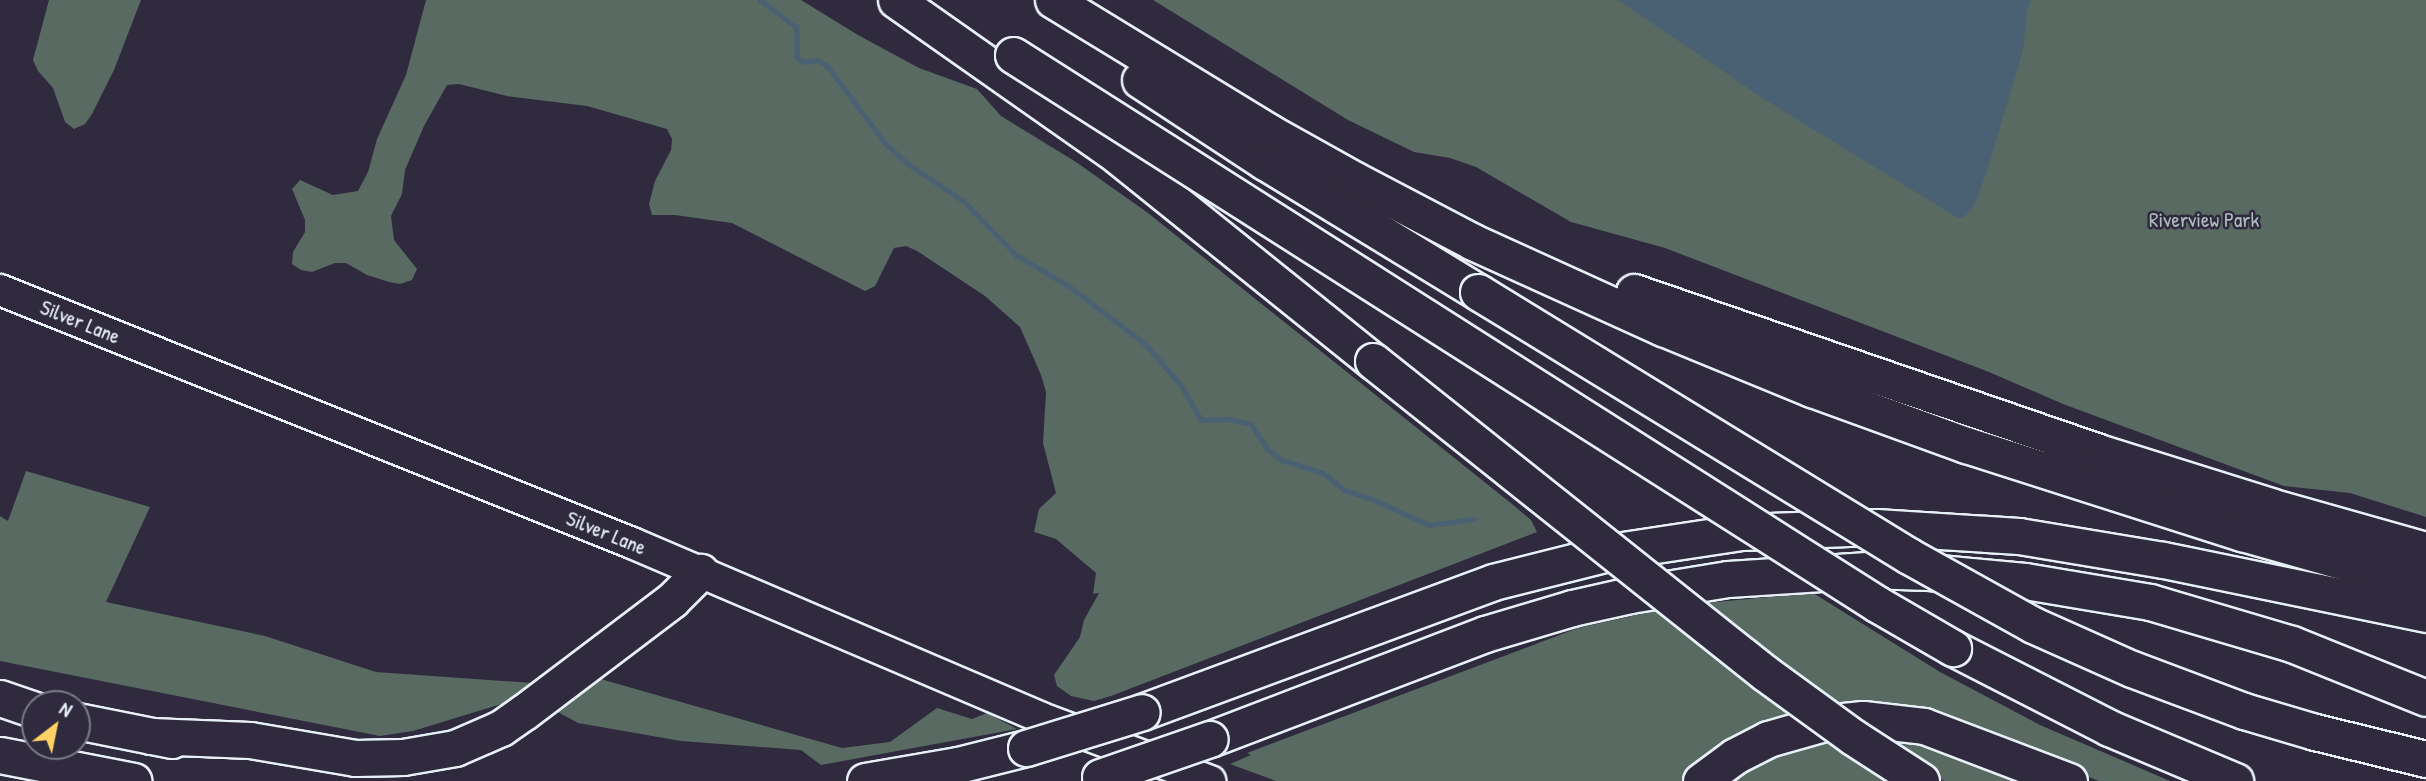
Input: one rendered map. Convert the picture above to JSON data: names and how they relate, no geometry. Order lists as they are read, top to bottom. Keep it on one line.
{"streets":{"main road":["Silver Lane"]},"parks":["Riverview Park"],"north":"top right"}
